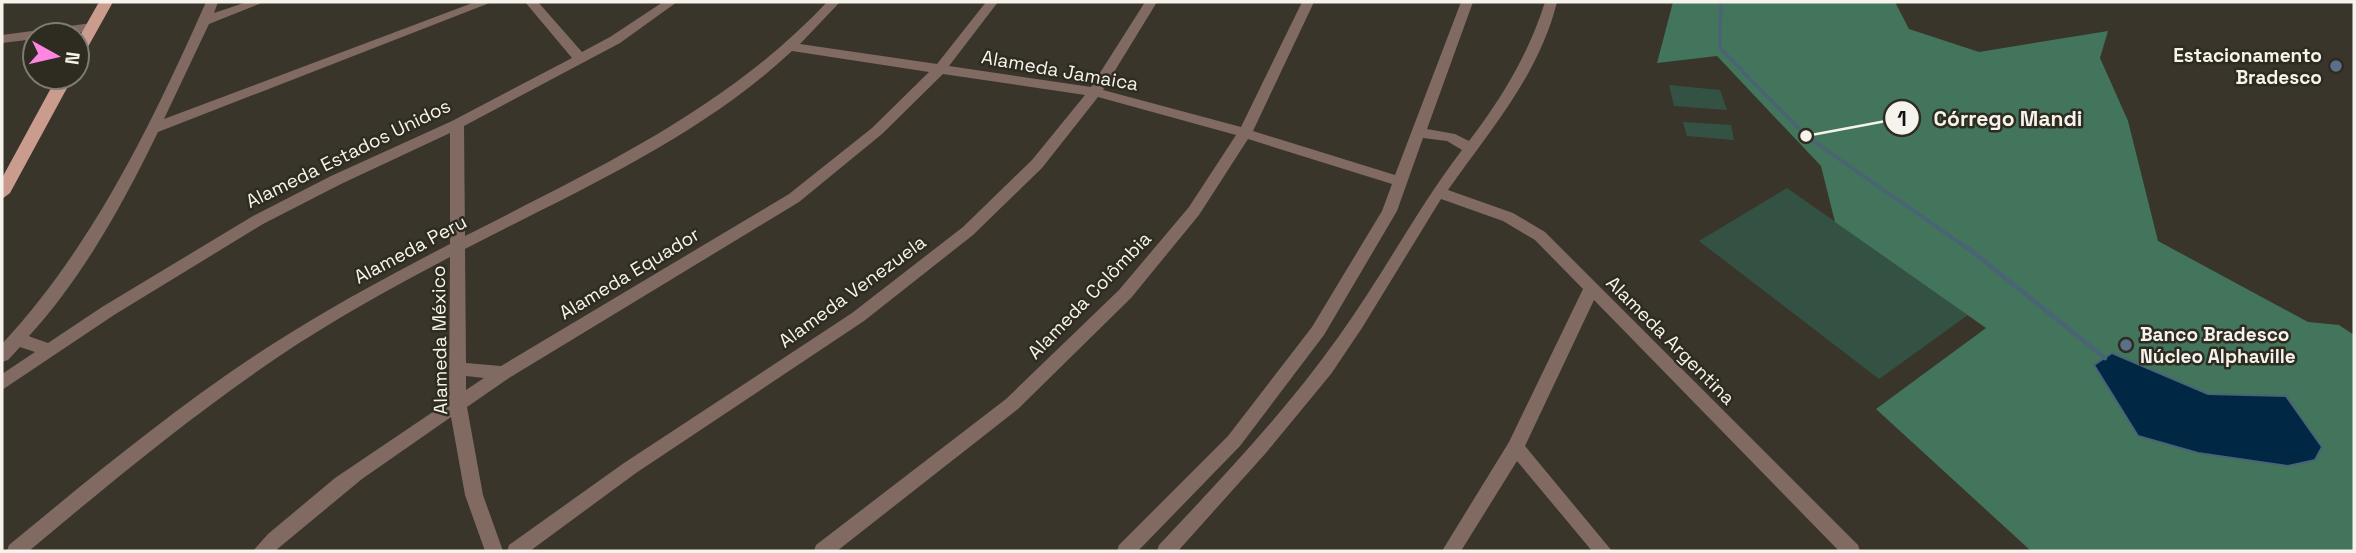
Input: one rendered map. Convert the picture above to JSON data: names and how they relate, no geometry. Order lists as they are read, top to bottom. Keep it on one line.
{"streets":{"street":["Alameda Jamaica","Alameda Estados Unidos","Alameda Peru","Alameda Equador","Alameda Venezuela","Alameda Colômbia","Alameda México","Alameda Argentina"]},"crossings":[["Alameda Jamaica","Alameda Peru"],["Alameda Jamaica","Alameda Equador"],["Alameda Jamaica","Alameda Venezuela"],["Alameda Jamaica","Alameda Colômbia"],["Alameda Estados Unidos","Alameda México"],["Alameda Peru","Alameda México"],["Alameda Equador","Alameda México"]],"places":["Estacionamento Bradesco","Córrego Mandi","Banco Bradesco Núcleo Alphaville"],"north":"right"}
